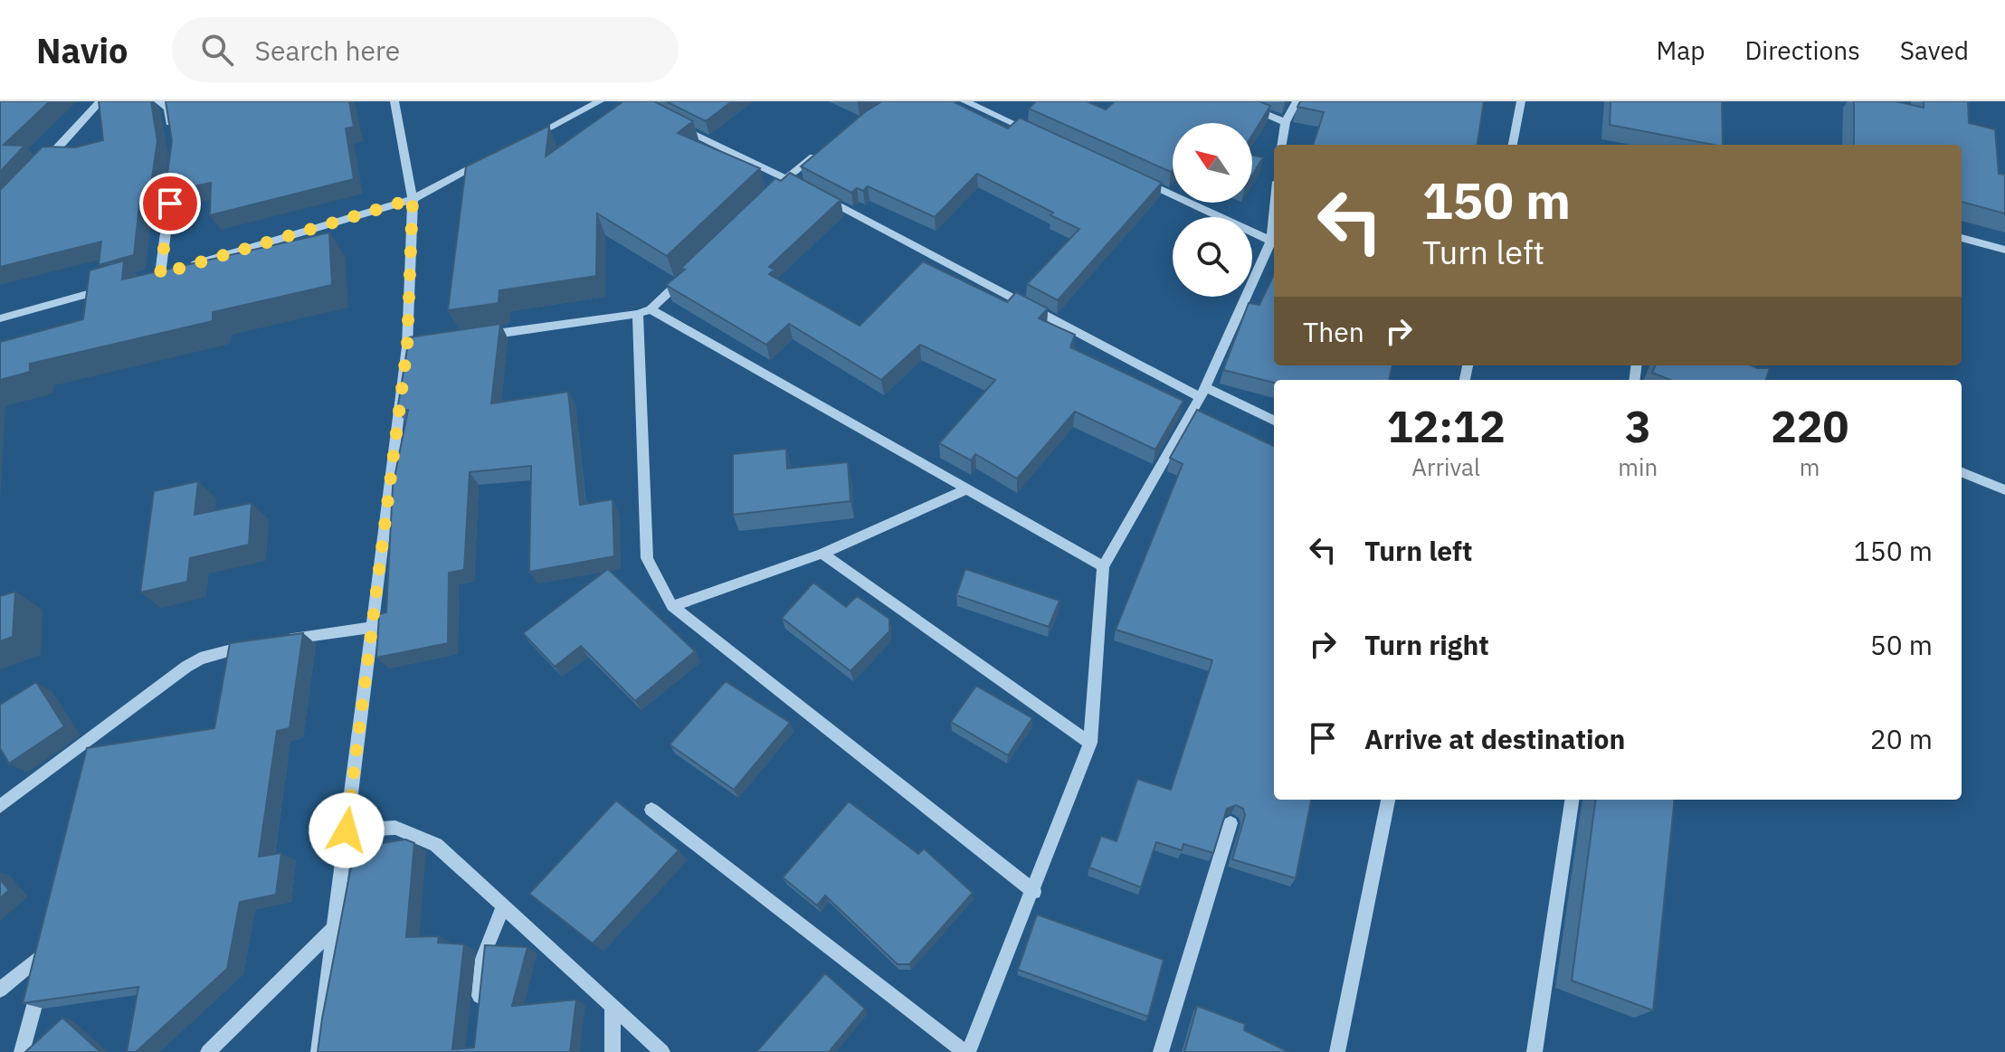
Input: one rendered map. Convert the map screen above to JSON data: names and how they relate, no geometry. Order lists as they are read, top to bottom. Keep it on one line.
{"north":"top left","page":{"header":"Navio","search":"Search here","nav":["Map","Directions","Saved"],"turn":["150 m","Turn left"],"then":"Then","eta":["12:12","Arrival","3","min","220","m"],"list":[{"name":"Turn left","value":"150 m"},{"name":"Turn right","value":"50 m"},{"name":"Arrive at destination","value":"20 m"}]}}
